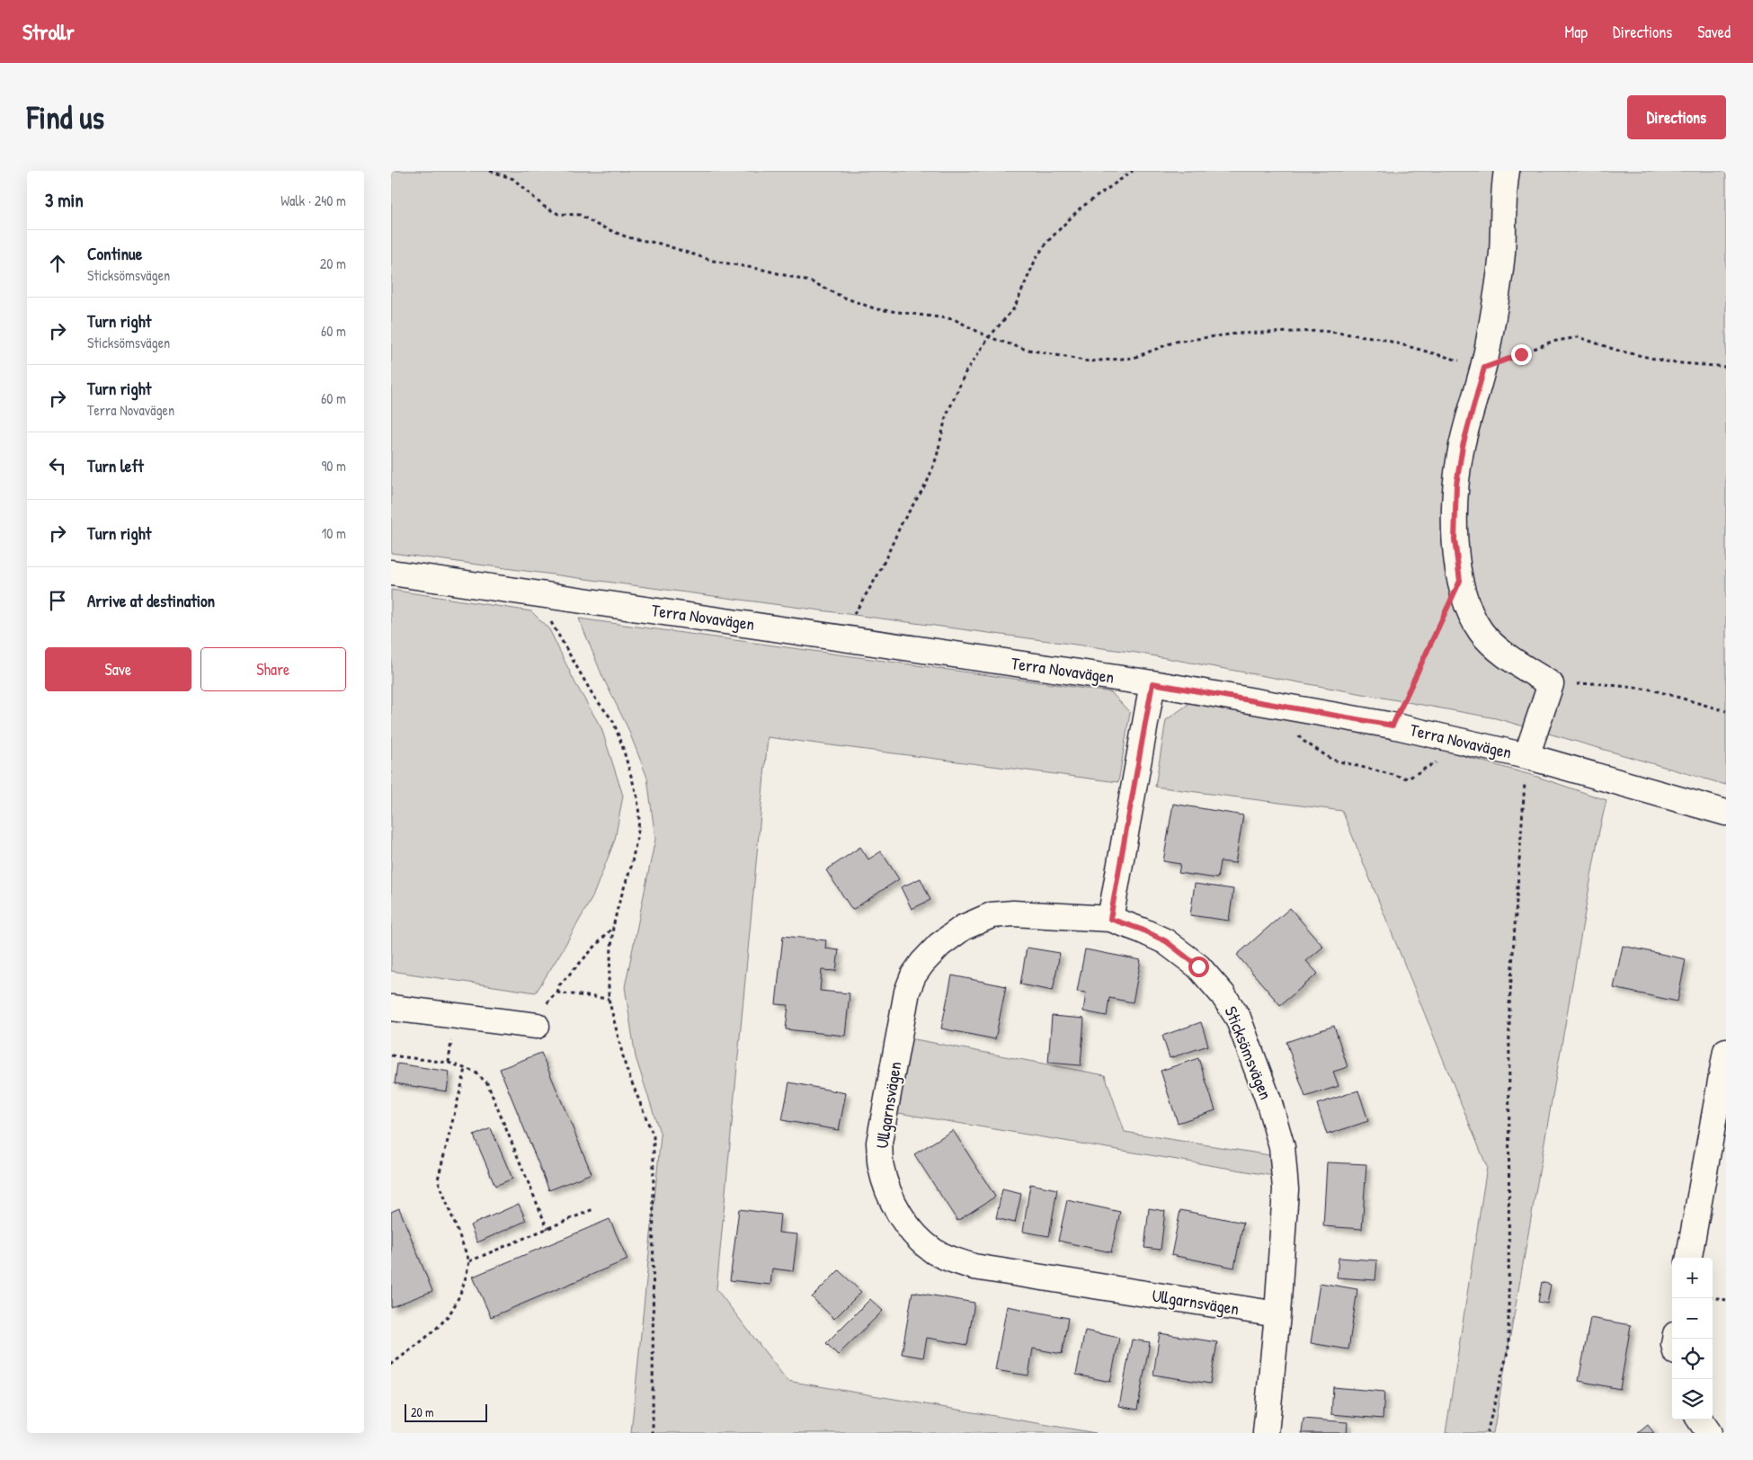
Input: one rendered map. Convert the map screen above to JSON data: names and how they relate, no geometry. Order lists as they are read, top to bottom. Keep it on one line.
{"streets":{"street":["Terra Novavägen","Sticksömsvägen","Ullgarnsvägen"]},"crossings":[["Sticksömsvägen","Ullgarnsvägen"]],"scale_bar":"20 m","page":{"header":"Strollr","nav":["Map","Directions","Saved"],"buttons":["Directions",["Save","Share"]],"title":"Find us","heading":["3 min","Walk · 240 m"],"list":[["Continue","Sticksömsvägen","20 m"],["Turn right","Sticksömsvägen","60 m"],["Turn right","Terra Novavägen","60 m"],["Turn left","90 m"],["Turn right","10 m"],"Arrive at destination"],"map_buttons":["+","−"],"scale":"20 m"}}
